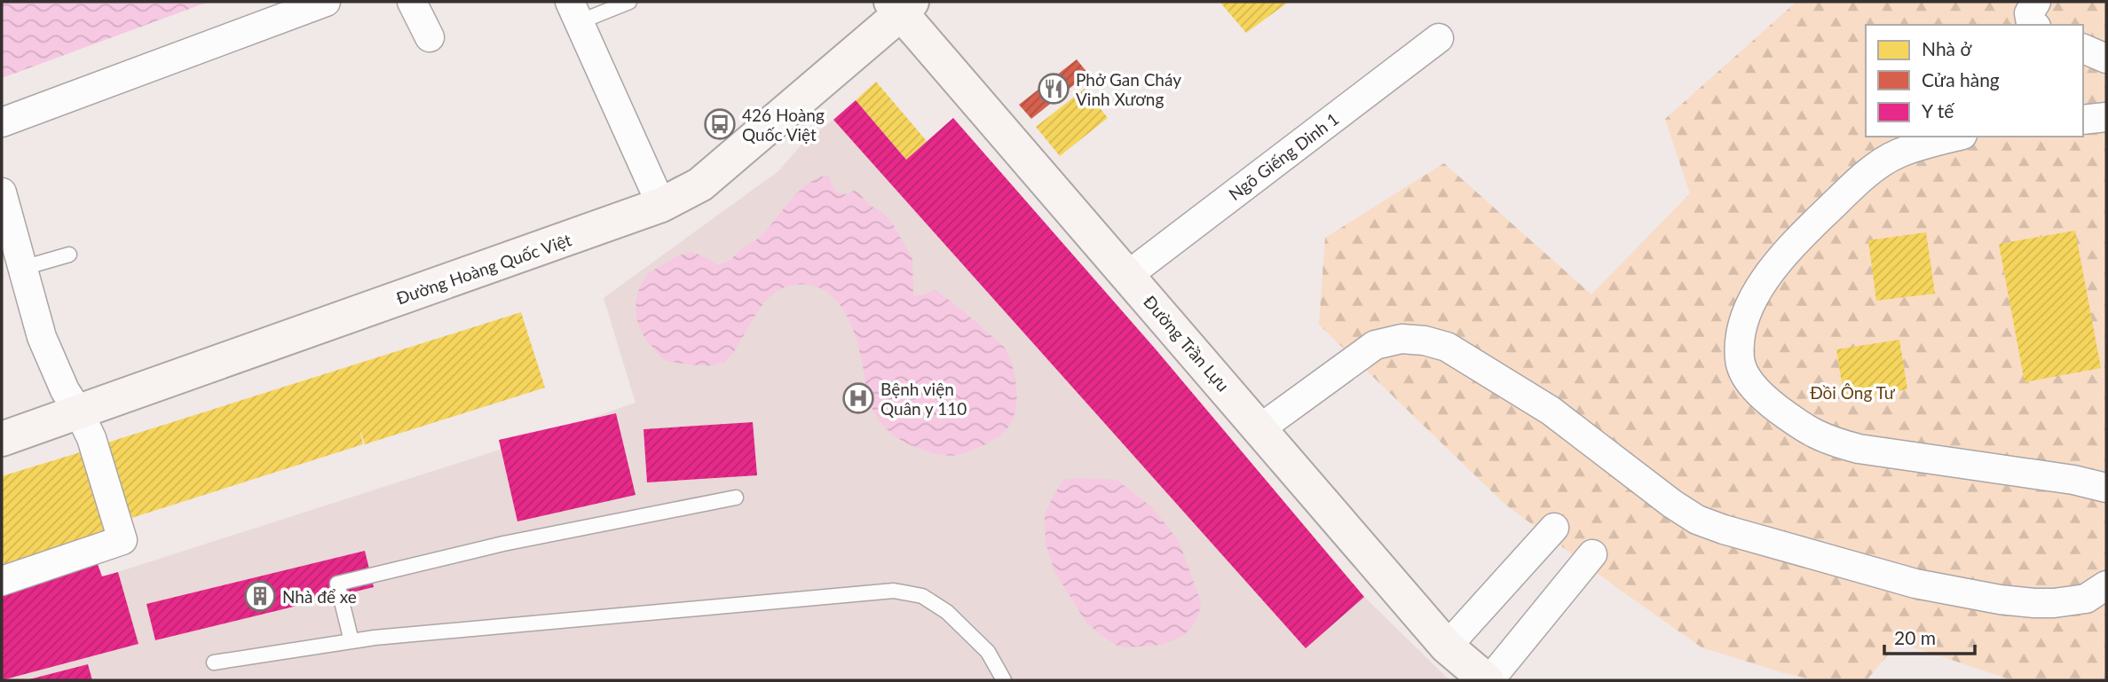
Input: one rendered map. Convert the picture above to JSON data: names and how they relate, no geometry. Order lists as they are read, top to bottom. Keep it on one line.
{"streets":{"main road":["Đường Hoàng Quốc Việt","Đường Trần Lựu"],"street":["Ngõ Giếng Dinh 1"]},"crossings":[["Ngõ Giếng Dinh 1","Đường Trần Lựu"],["Đường Hoàng Quốc Việt","Đường Trần Lựu"]],"parks":["Đồi Ông Tư"],"places":{"restaurant":["Phở Gan Cháy Vinh Xương"],"bus stop":["426 Hoàng Quốc Việt"],"hospital":["Bệnh viện Quân y 110"],"building":["Nhà để xe"]},"legend":["Nhà ở","Cửa hàng","Y tế"],"scale_bar":"20 m"}
